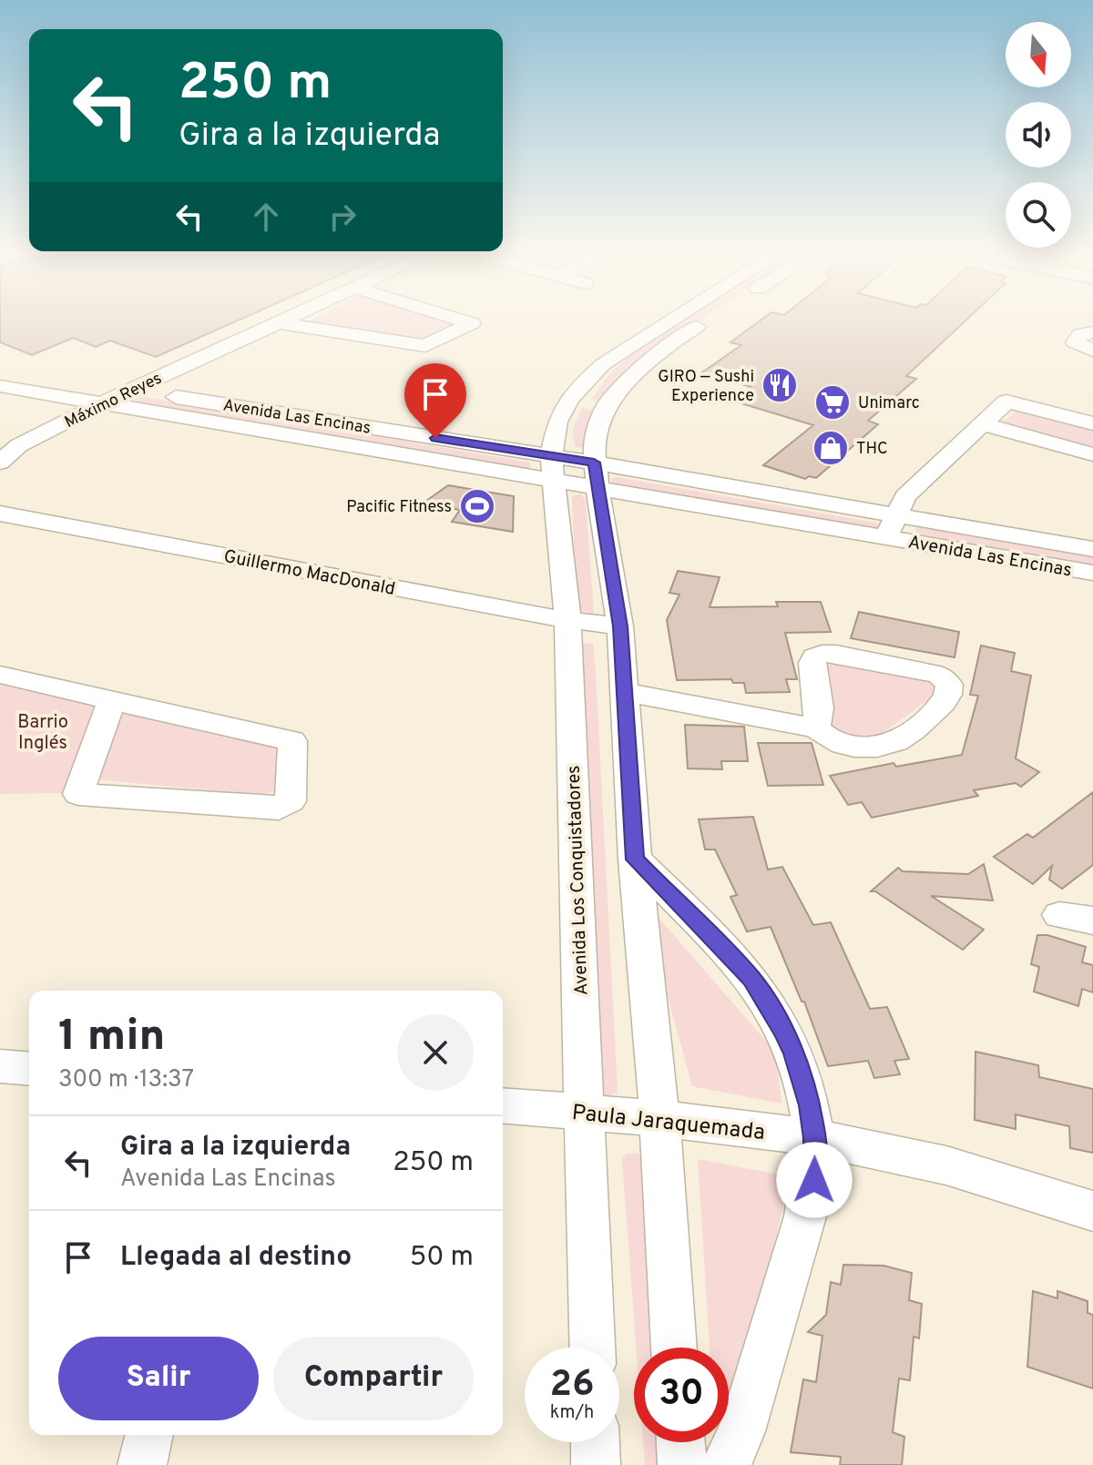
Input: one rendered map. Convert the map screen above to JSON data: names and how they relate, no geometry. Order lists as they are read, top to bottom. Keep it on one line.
{"streets":{"street":["Máximo Reyes","Avenida Las Encinas","Guillermo MacDonald","Avenida Los Conquistadores","Paula Jaraquemada"]},"crossings":[["Máximo Reyes","Avenida Las Encinas"],["Avenida Las Encinas","Avenida Los Conquistadores"],["Guillermo MacDonald","Avenida Los Conquistadores"],["Avenida Los Conquistadores","Paula Jaraquemada"]],"parks":["Barrio Inglés"],"places":{"restaurant":["GIRO — Sushi Experience"],"supermarket":["Unimarc"],"shop":["THC"],"sports":["Pacific Fitness"]},"north":"bottom","page":{"turn":["250 m","Gira a la izquierda"],"heading":["1 min","300 m · 13:37"],"list":[{"name":"Gira a la izquierda","note":"Avenida Las Encinas","value":"250 m"},{"name":"Llegada al destino","value":"50 m"}],"buttons":["Salir","Compartir"],"speed":"26 km/h","limit":"30"}}
